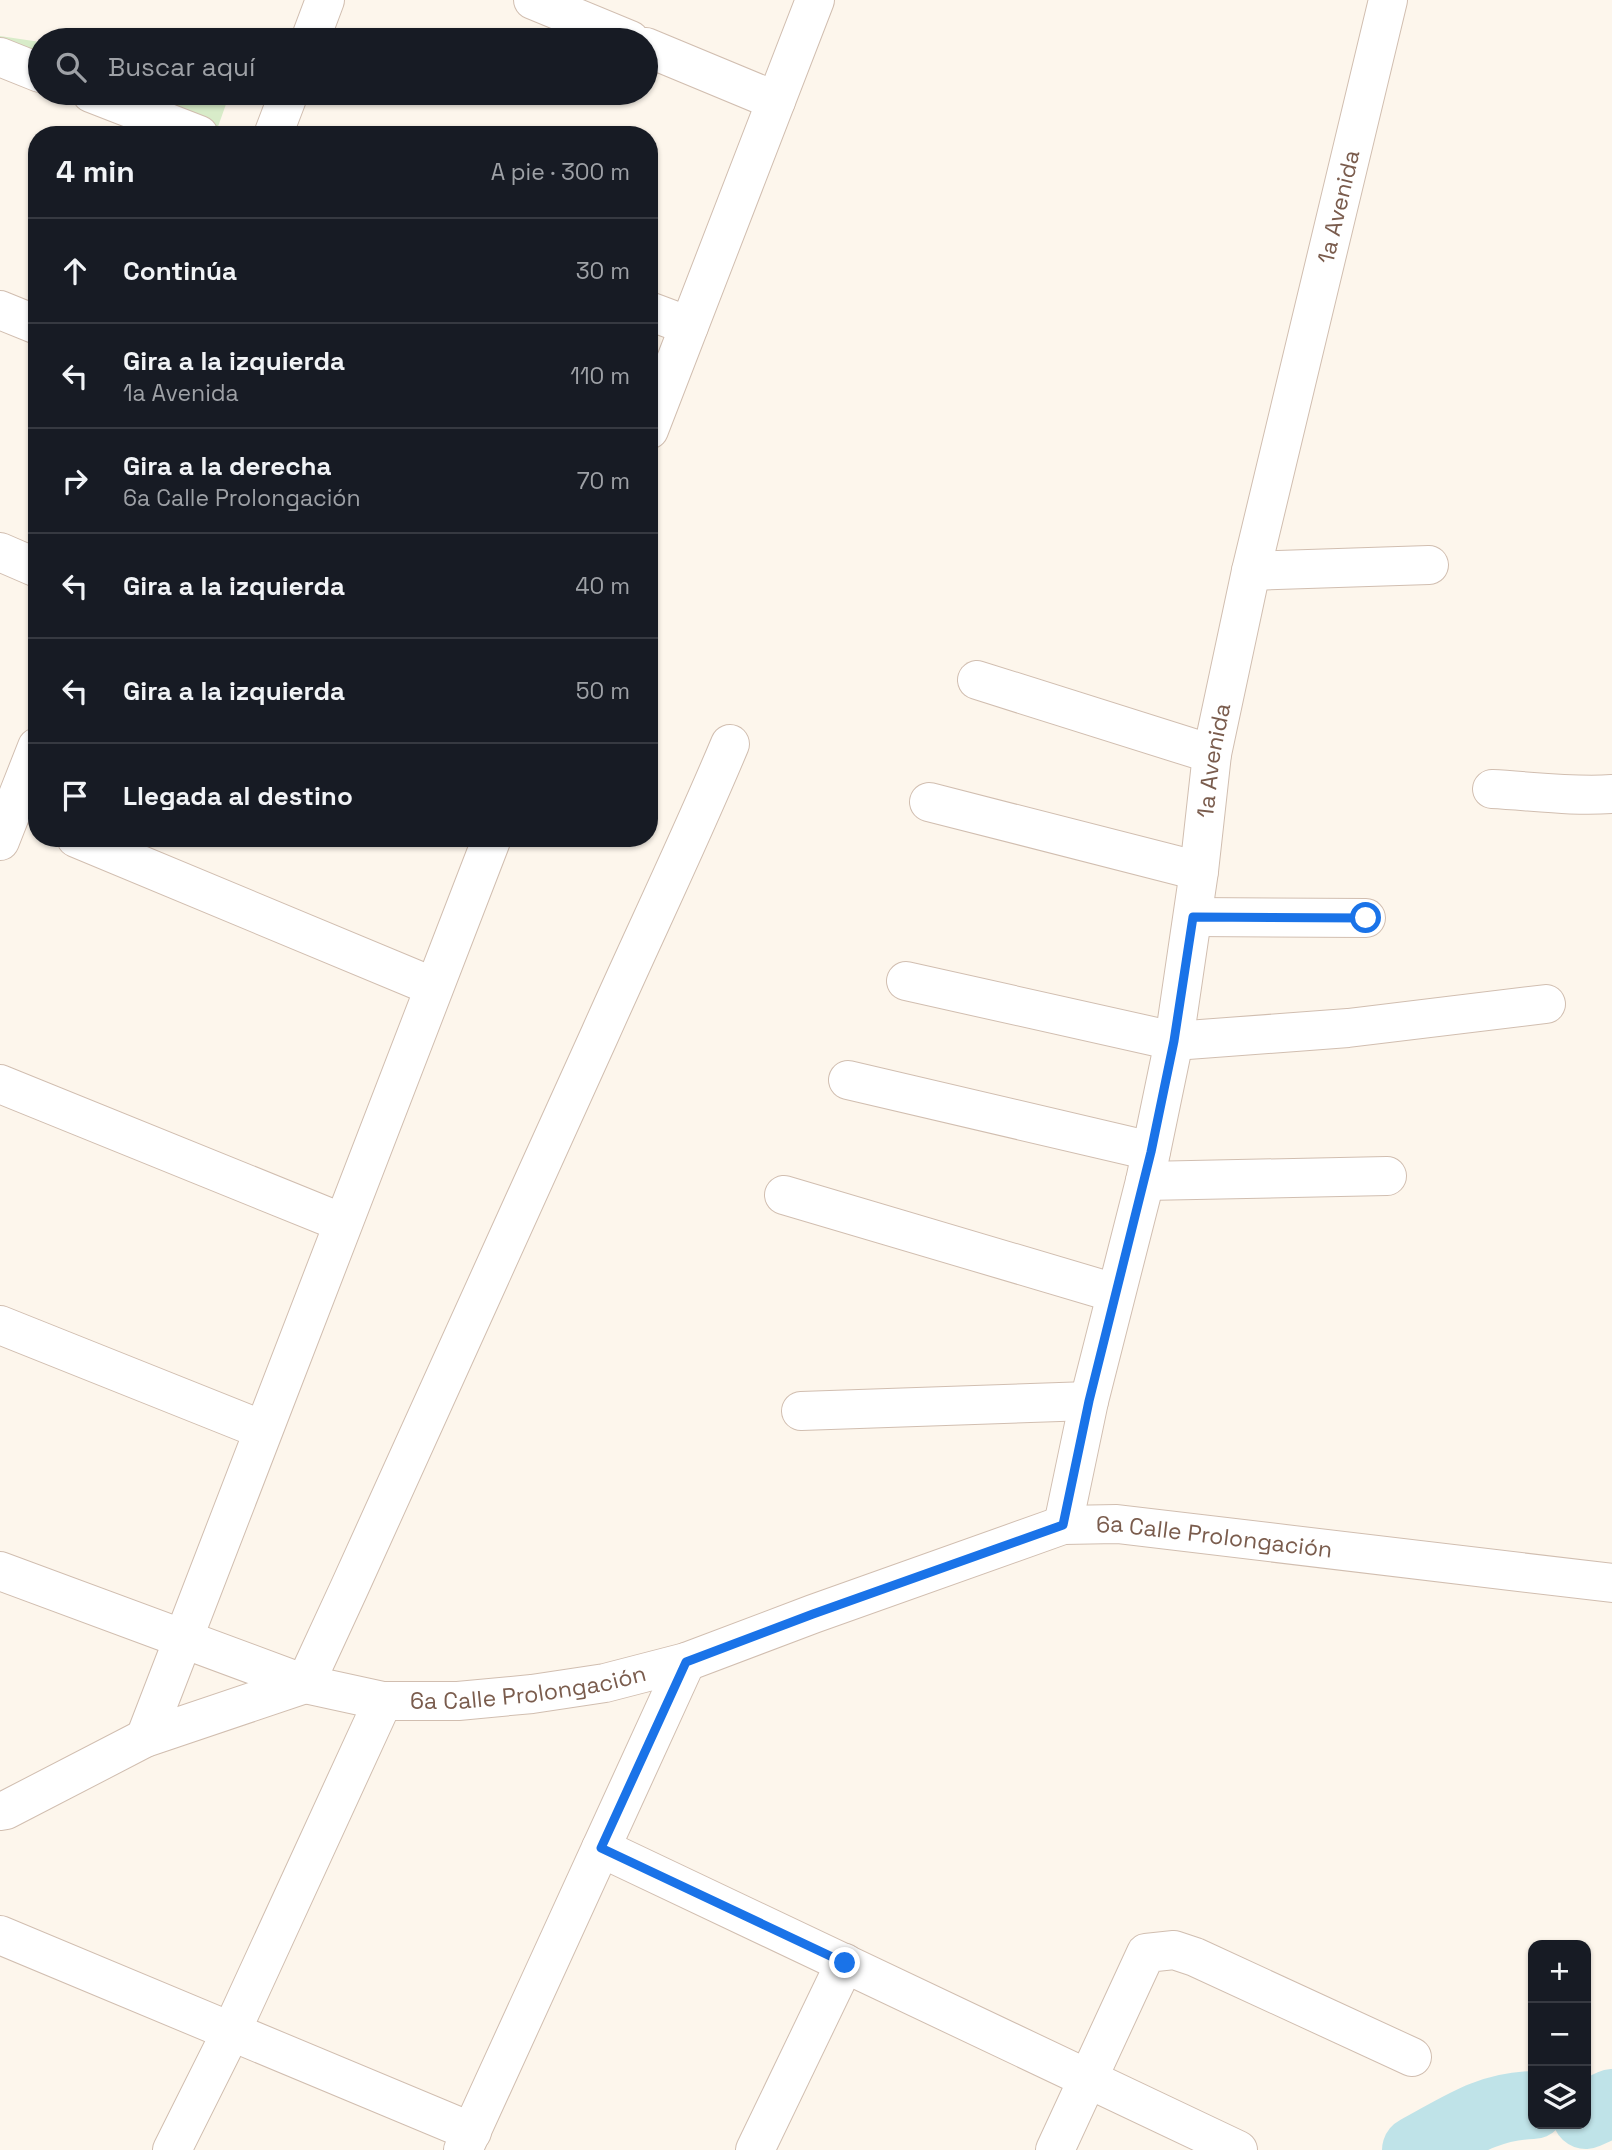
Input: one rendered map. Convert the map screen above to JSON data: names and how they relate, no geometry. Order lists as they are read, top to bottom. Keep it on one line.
{"streets":{"street":["1a Avenida","6a Calle Prolongación"]},"crossings":[["1a Avenida","6a Calle Prolongación"]],"page":{"search":"Buscar aquí","heading":["4 min","A pie · 300 m"],"list":[["Continúa","30 m"],["Gira a la izquierda","1a Avenida","110 m"],["Gira a la derecha","6a Calle Prolongación","70 m"],["Gira a la izquierda","40 m"],["Gira a la izquierda","50 m"],"Llegada al destino"],"map_buttons":["+","−"]}}
